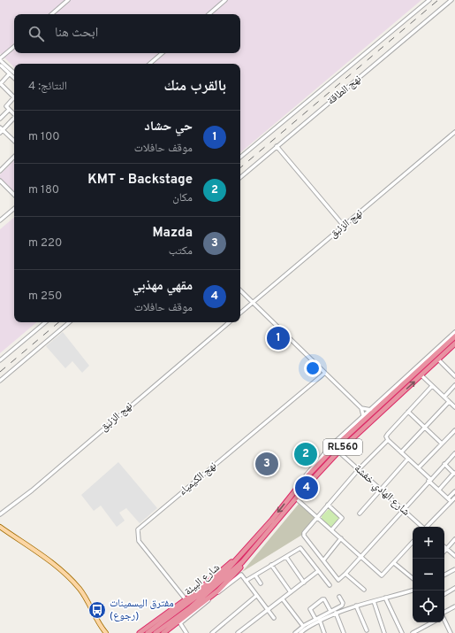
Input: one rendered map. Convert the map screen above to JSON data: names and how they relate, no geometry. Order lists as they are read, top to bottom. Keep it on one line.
{"streets":{"highway":["RL560","شارع البيئة"],"street":["نهج الطاقة","نهج الزئبق","نهج الكيمياء","شارع الهادي خفشة"]},"crossings":[["RL560","شارع الهادي خفشة"],["RL560","شارع البيئة"]],"places":{"bus stop":["مفترق اليسمينات (رجوع)"]},"page":{"search":"ابحث هنا","heading":["بالقرب منك","النتائج: 4"],"list":[{"mark":"1","name":"حي حشاد","note":"موقف حافلات","value":"100 m"},{"mark":"2","name":"KMT - Backstage","note":"مكان","value":"180 m"},{"mark":"3","name":"Mazda","note":"مكتب","value":"220 m"},{"mark":"4","name":"مقهي مهذبي","note":"موقف حافلات","value":"250 m"}],"pins":["1","2","3","4"],"map_buttons":["+","−"]}}
